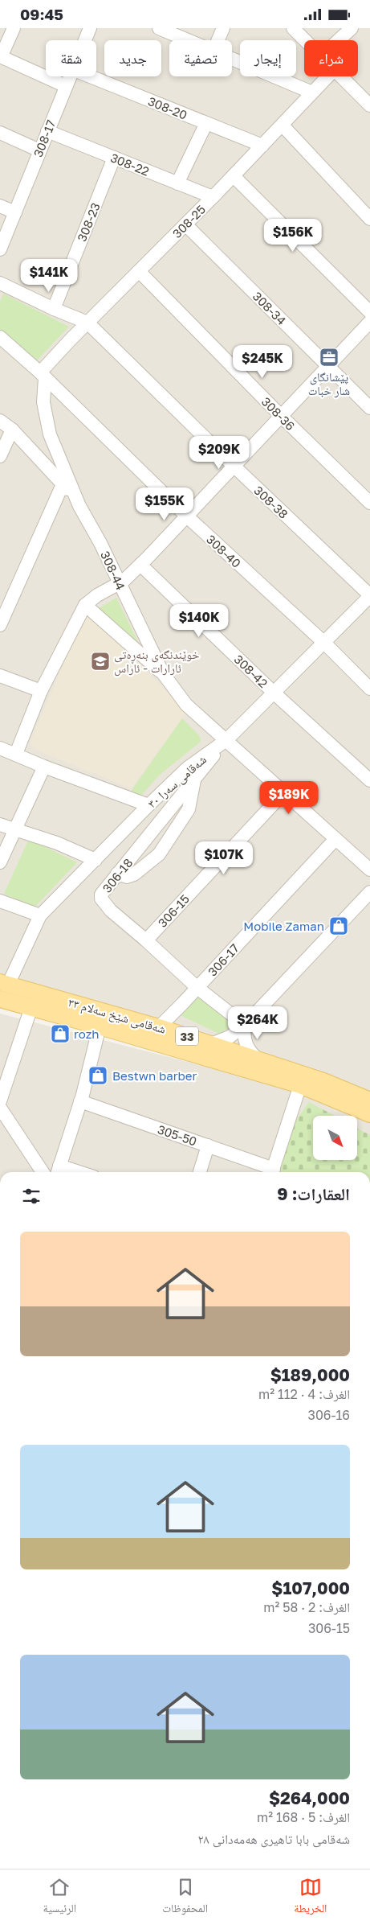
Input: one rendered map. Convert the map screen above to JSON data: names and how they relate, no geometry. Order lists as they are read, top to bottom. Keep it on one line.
{"streets":{"main road":["شەقامی شێخ سەلام ٣٣","33"],"street":["308-20","308-17","308-22","308-25","308-23","308-34","308-36","308-38","308-40","308-44","308-42","شەقامی سەرا ٣٠","306-18","306-15","306-17","305-50"]},"crossings":[["308-20","308-25"],["308-17","308-22"],["308-22","308-25"],["308-22","308-23"],["308-25","308-34"],["308-25","308-36"],["308-25","308-38"],["308-25","308-40"],["308-25","308-44"],["308-38","شەقامی سەرا ٣٠"],["308-40","308-44"],["308-40","شەقامی سەرا ٣٠"],["308-44","شەقامی سەرا ٣٠"],["308-44","306-18"],["308-44","306-15"],["308-44","306-17"],["308-42","شەقامی سەرا ٣٠"],["شەقامی سەرا ٣٠","306-18"],["شەقامی سەرا ٣٠","شەقامی شێخ سەلام ٣٣"],["306-18","306-15"],["306-18","306-17"],["306-17","شەقامی شێخ سەلام ٣٣"]],"places":{"office":["پێشانگای شار خبات"],"school or university":["خوێندنگەی بنەڕەتی ئارارات - ئاراس"],"shop":["Mobile Zaman","rozh","Bestwn barber"]},"north":"bottom right","page":{"status":"09:45","chip":["شراء","إيجار","تصفية","جديد","شقة"],"price":["$156K","$141K","$245K","$209K","$155K","$140K","$189K","$107K","$264K"],"heading":"العقارات: 9","list":[{"name":"$189,000","note":"الغرف: 4 · 112 m² · 306-16"},{"name":"$107,000","note":"الغرف: 2 · 58 m² · 306-15"},{"name":"$264,000","note":"الغرف: 5 · 168 m² · شەقامی بابا تاهیری هەمەدانی ٢٨"}],"tabs":["الخريطة","المحفوظات","الرئيسية"]}}
